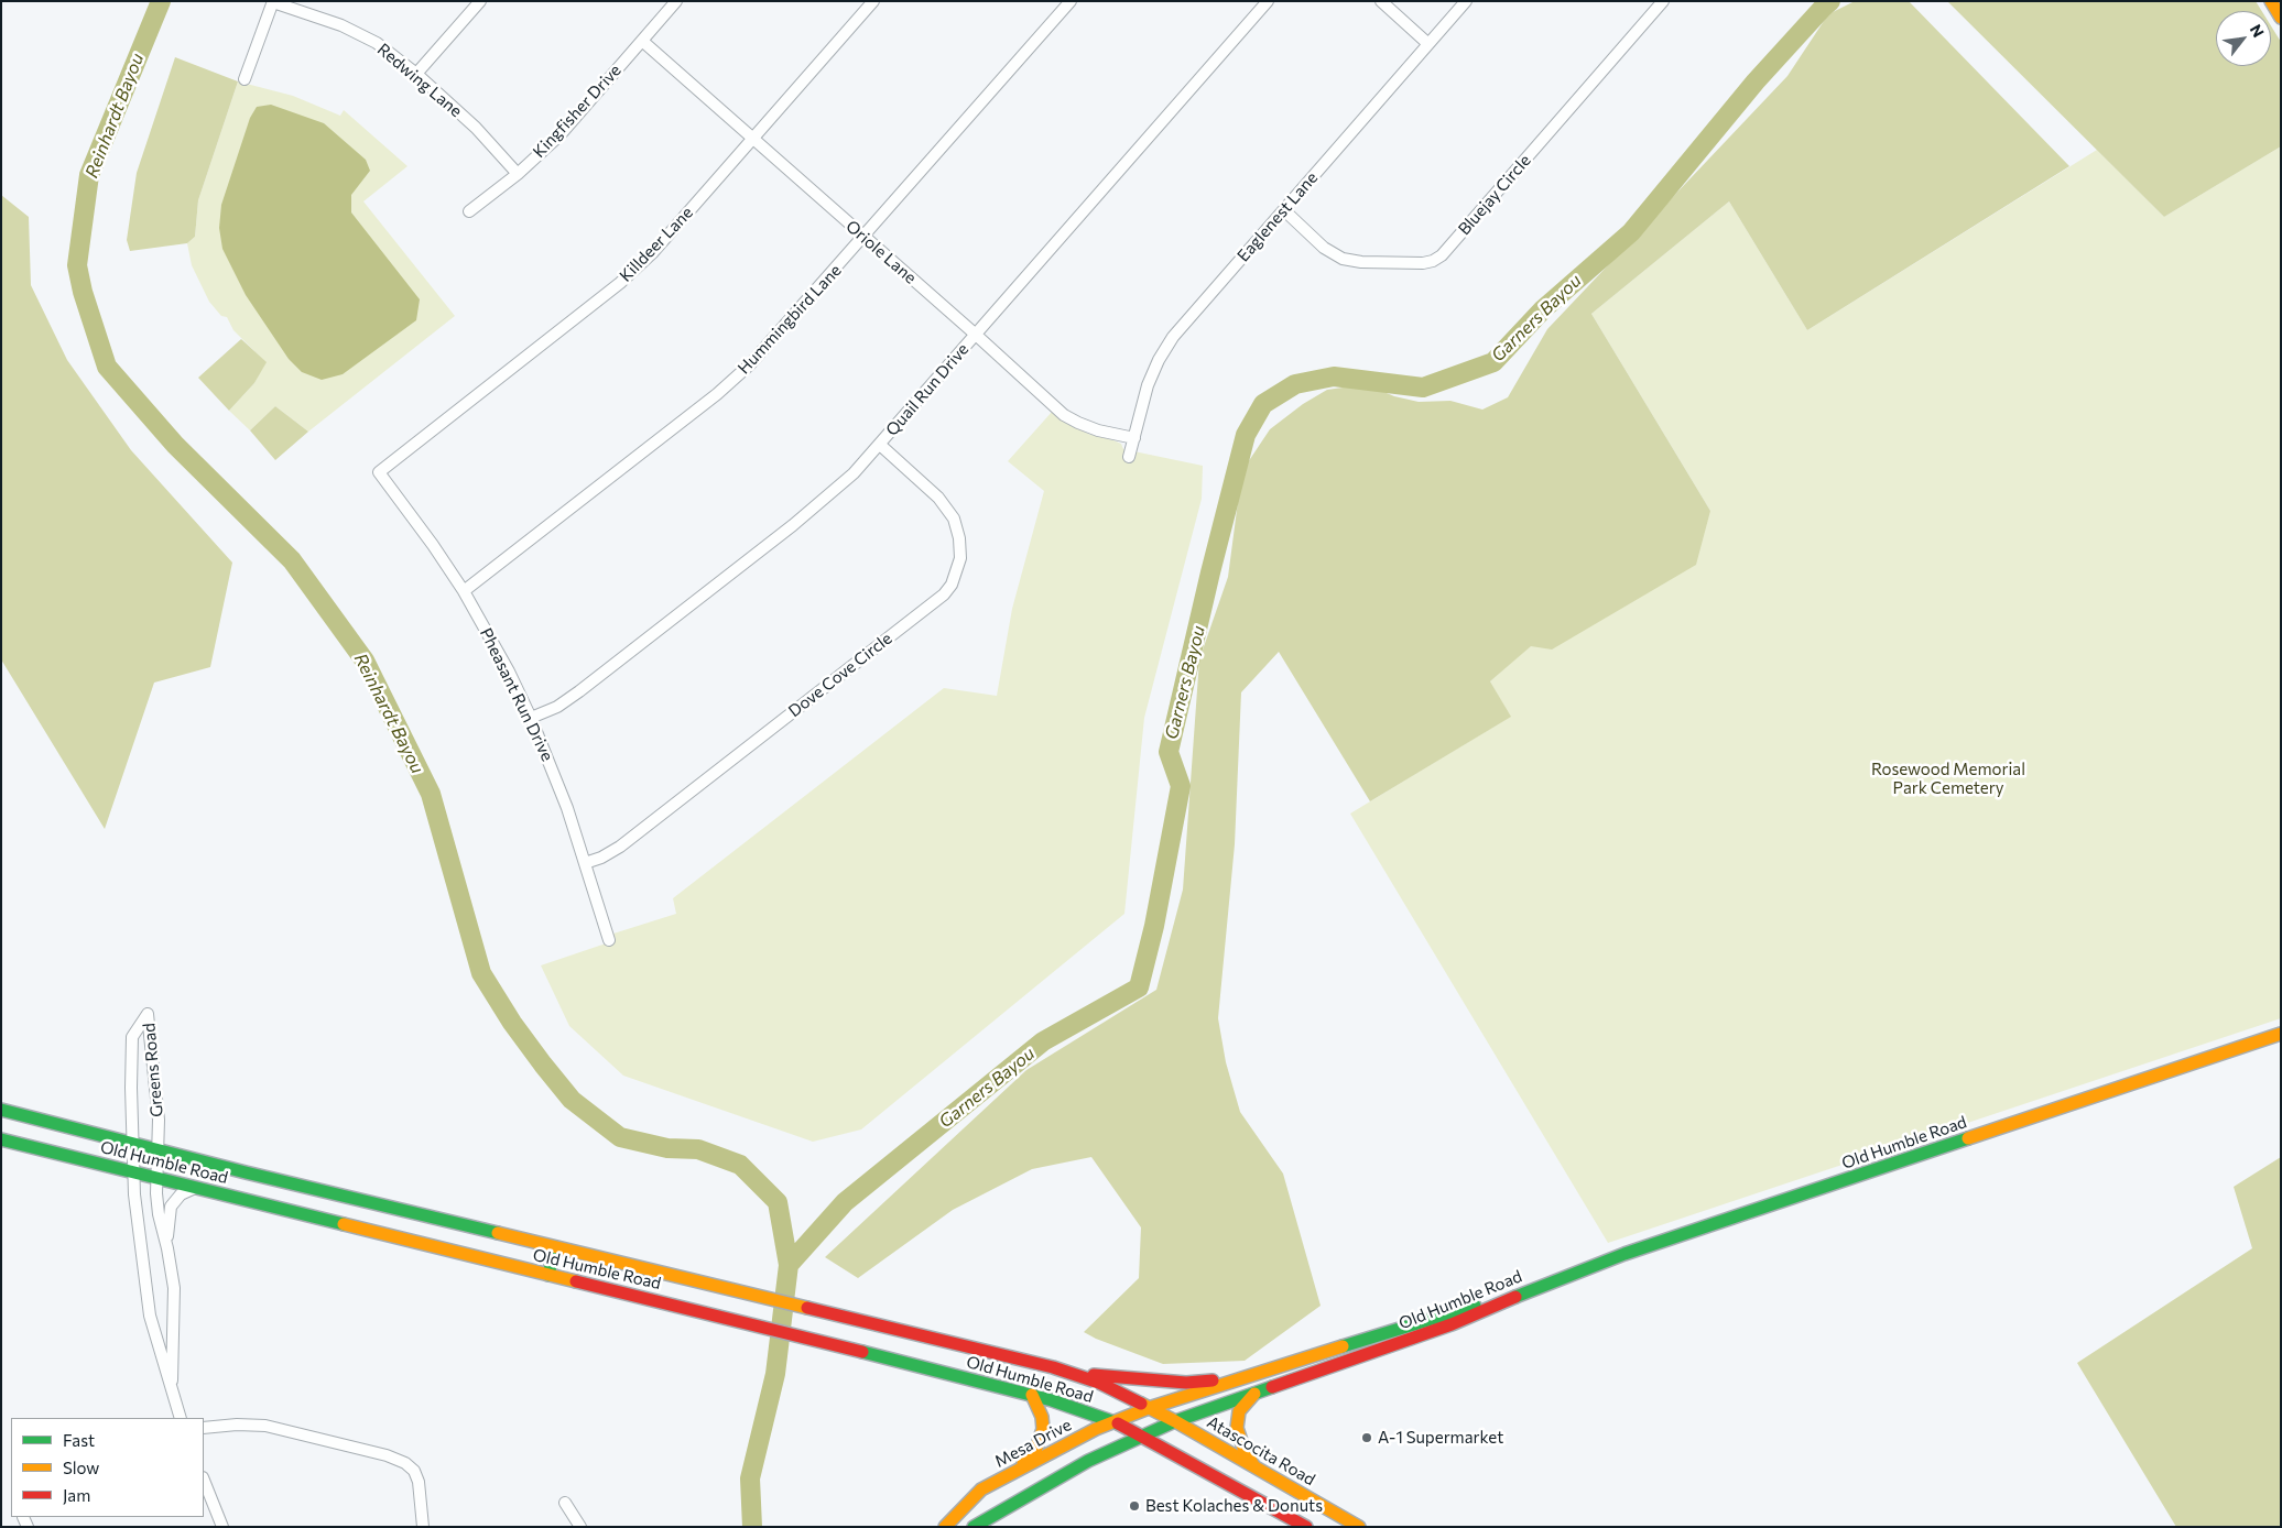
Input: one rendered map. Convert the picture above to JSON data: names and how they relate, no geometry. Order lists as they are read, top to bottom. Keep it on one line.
{"streets":{"main road":["Old Humble Road","Mesa Drive","Atascocita Road"],"street":["Redwing Lane","Kingfisher Drive","Bluejay Circle","Eaglenest Lane","Killdeer Lane","Oriole Lane","Hummingbird Lane","Quail Run Drive","Dove Cove Circle","Pheasant Run Drive","Greens Road"]},"crossings":[["Redwing Lane","Kingfisher Drive"],["Kingfisher Drive","Oriole Lane"],["Bluejay Circle","Eaglenest Lane"],["Eaglenest Lane","Oriole Lane"],["Killdeer Lane","Oriole Lane"],["Killdeer Lane","Pheasant Run Drive"],["Oriole Lane","Hummingbird Lane"],["Oriole Lane","Quail Run Drive"],["Hummingbird Lane","Pheasant Run Drive"],["Quail Run Drive","Dove Cove Circle"],["Quail Run Drive","Pheasant Run Drive"],["Dove Cove Circle","Pheasant Run Drive"],["Greens Road","Old Humble Road"],["Old Humble Road","Mesa Drive"],["Old Humble Road","Atascocita Road"]],"water":["Reinhardt Bayou","Garners Bayou"],"parks":["Rosewood Memorial Park Cemetery"],"places":["A-1 Supermarket","Best Kolaches & Donuts"],"legend":["Fast","Slow","Jam"],"north":"top right"}
